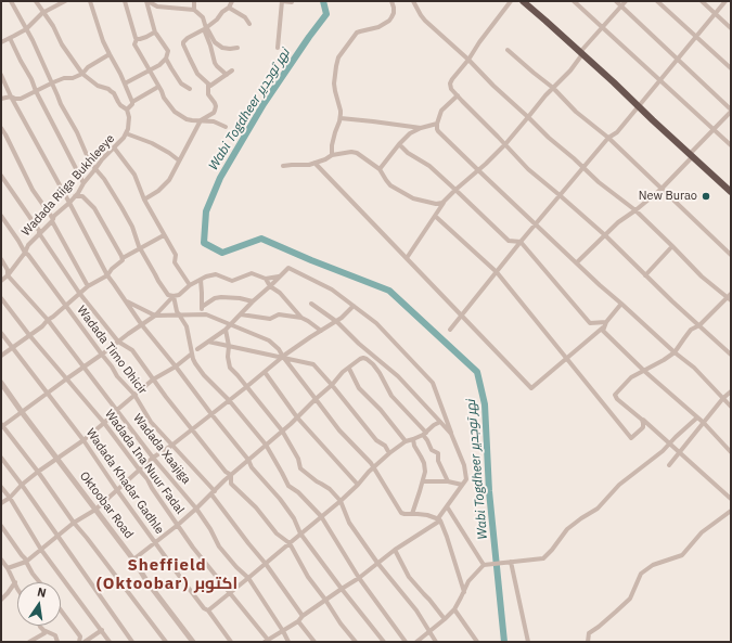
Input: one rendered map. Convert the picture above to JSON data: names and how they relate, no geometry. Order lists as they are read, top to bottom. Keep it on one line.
{"streets":{"street":["Wadada Riiga Bukhleeye","Wadada Timo Dhicir","Wadada Xaajiga","Wadada Ina Nuur Fadal","Wadada Khadar Gadhle","Oktoobar Road"]},"crossings":[["Wadada Riiga Bukhleeye","Wadada Timo Dhicir"],["Wadada Riiga Bukhleeye","Wadada Xaajiga"]],"districts":["Sheffield (Oktoobar) اكتوبر"],"water":["Wabi Togdheer نهر توجدير"],"places":["New Burao"],"north":"top"}
